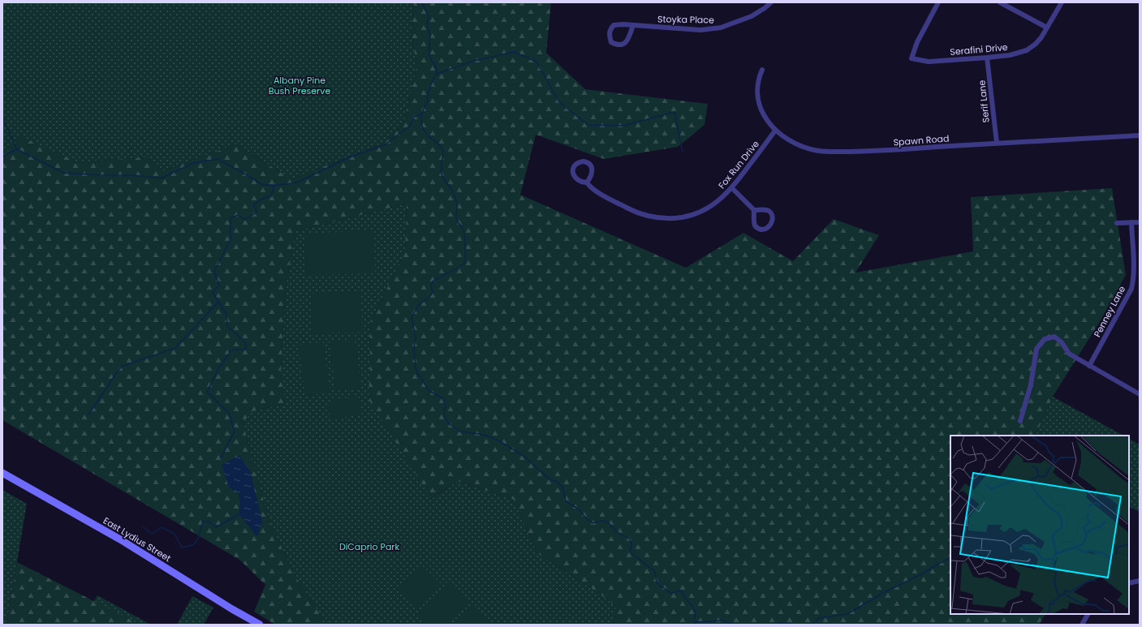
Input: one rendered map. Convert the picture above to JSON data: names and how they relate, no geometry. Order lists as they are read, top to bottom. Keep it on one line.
{"streets":{"street":["Stoyka Place","Serafini Drive","Serif Lane","Spawn Road","Fox Run Drive","Penney Lane","East Lydius Street"]},"crossings":[["Serafini Drive","Serif Lane"],["Serif Lane","Spawn Road"],["Spawn Road","Fox Run Drive"]],"parks":["Albany Pine Bush Preserve","DiCaprio Park"]}
